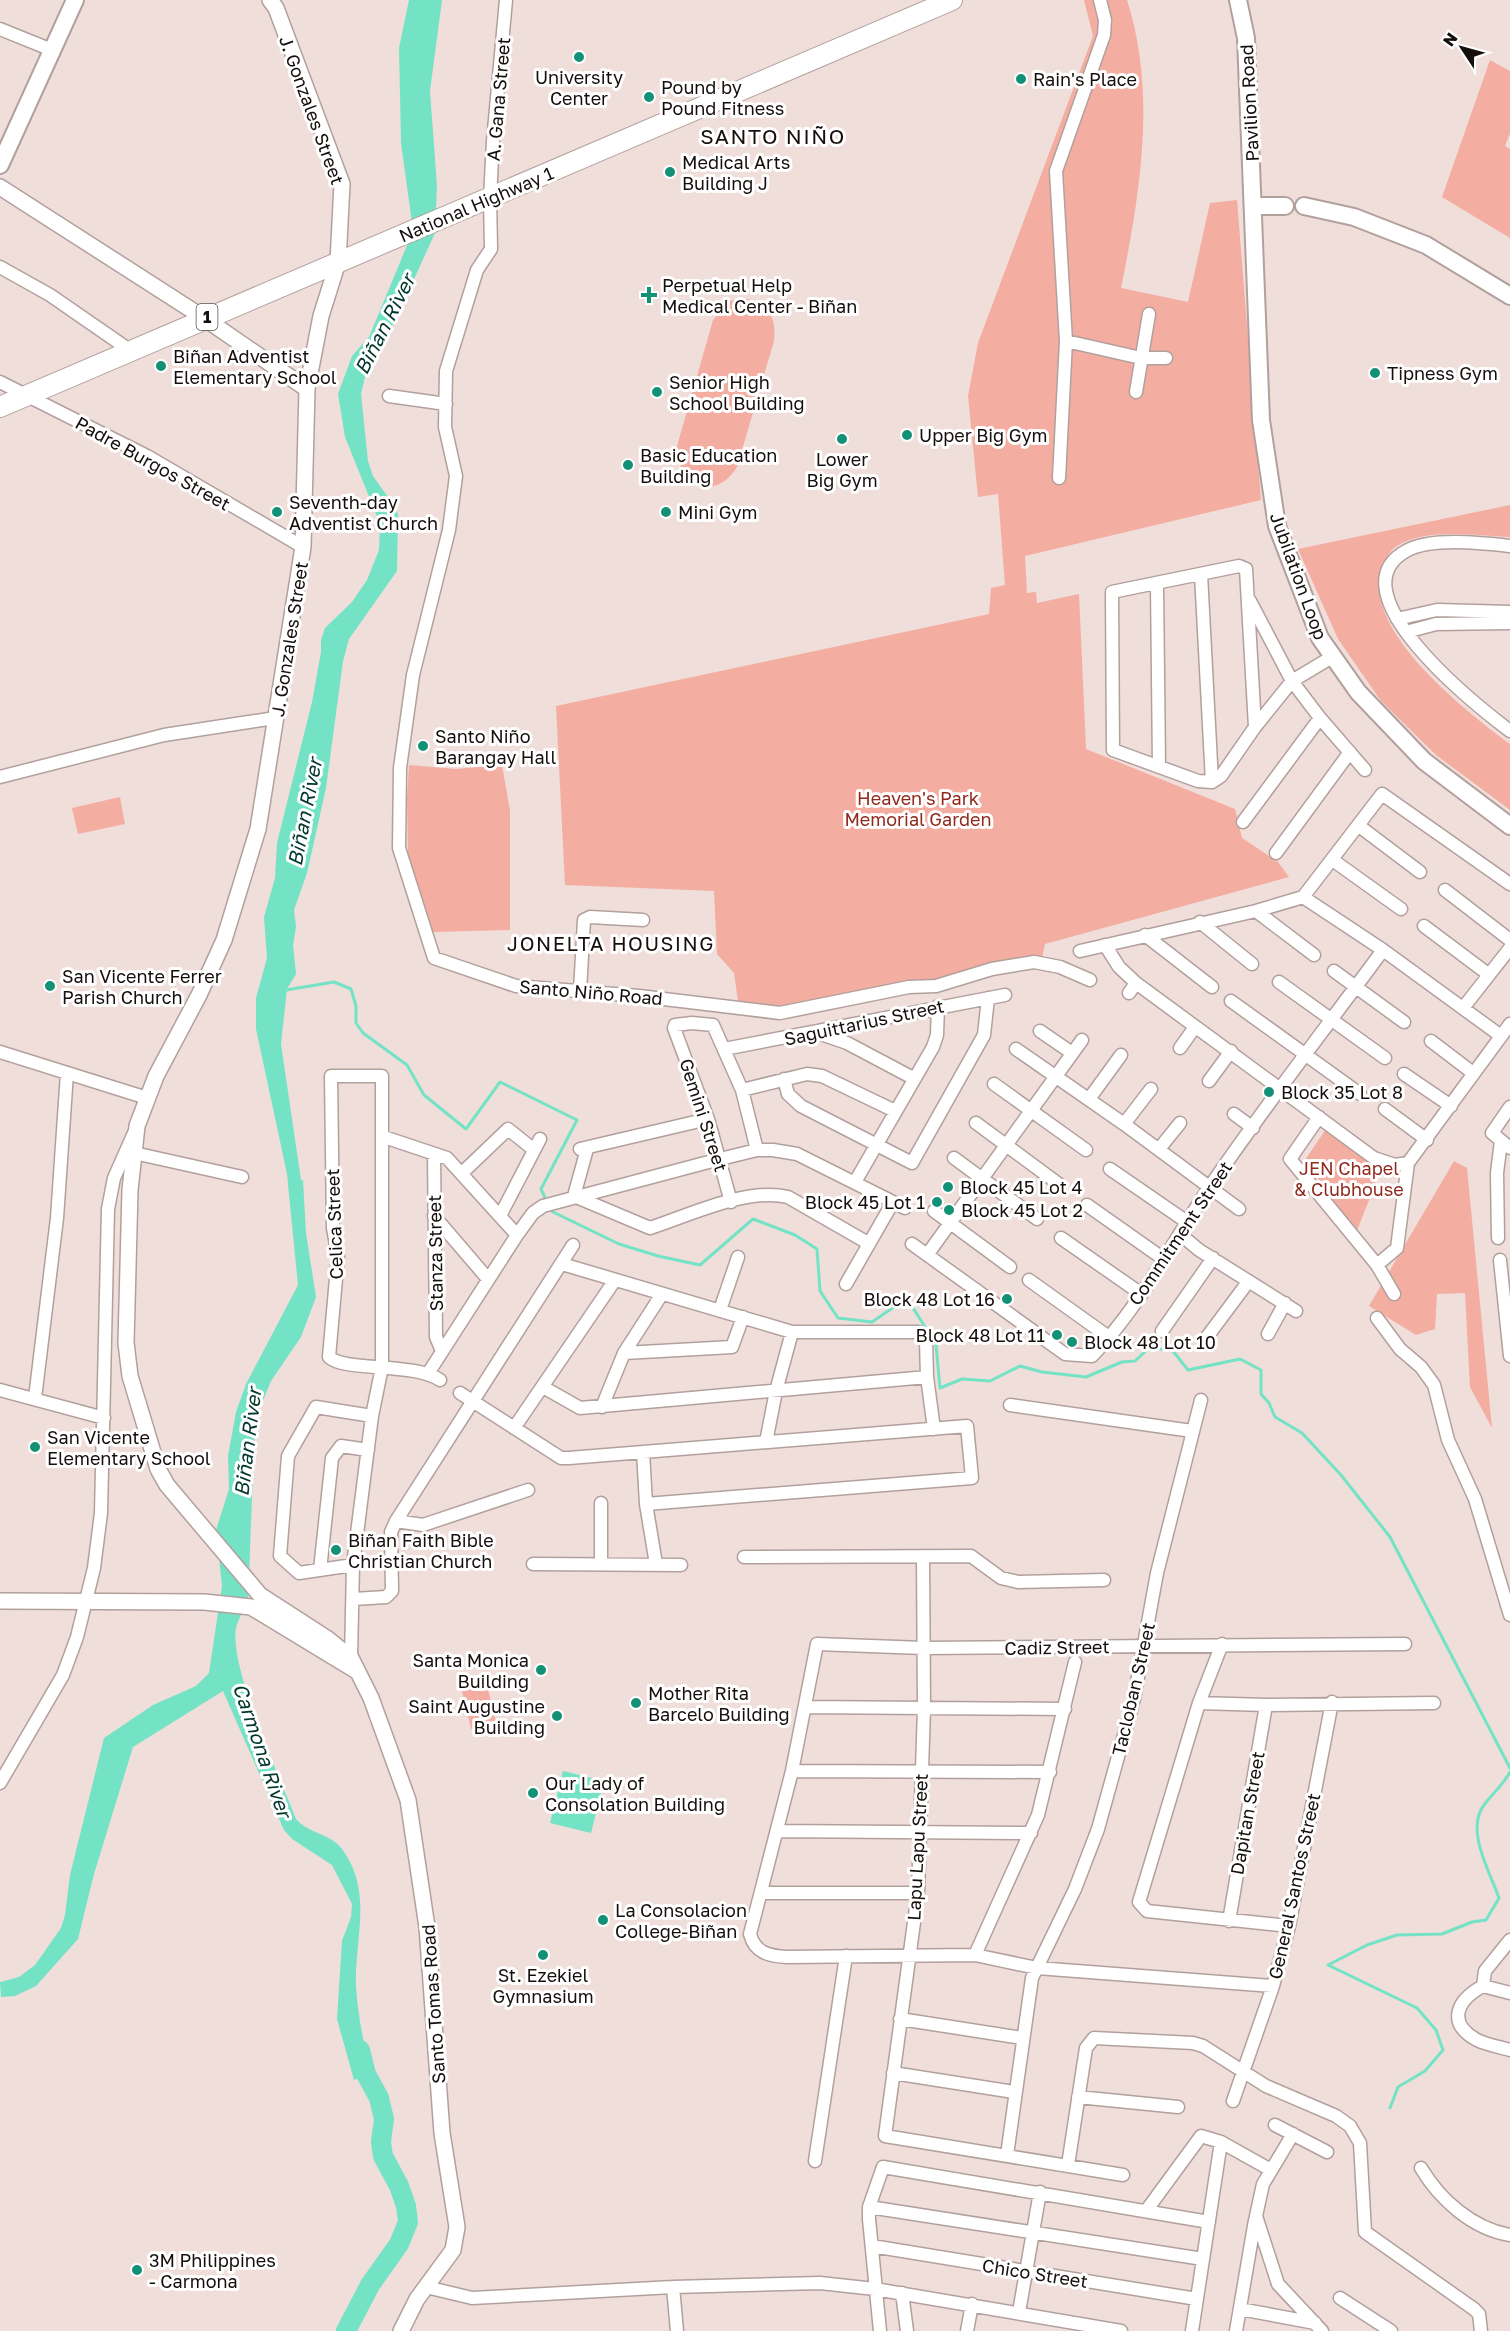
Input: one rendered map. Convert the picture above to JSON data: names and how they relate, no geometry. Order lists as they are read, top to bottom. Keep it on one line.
{"streets":{"highway":["National Highway 1","1"],"main road":["Pavilion Road","Jubilation Loop"],"street":["A. Gana Street","J. Gonzales Street","Padre Burgos Street","Santo Niño Road","Saguittarius Street","Gemini Street","Celica Street","Commitment Street","Stanza Street","Cadiz Street","Tacloban Street","Dapitan Street","Lapu Lapu Street","General Santos Street","Santo Tomas Road","Chico Street"]},"crossings":[["A. Gana Street","National Highway 1"],["A. Gana Street","Santo Niño Road"],["Pavilion Road","Jubilation Loop"],["J. Gonzales Street","National Highway 1"],["J. Gonzales Street","Padre Burgos Street"],["J. Gonzales Street","Santo Tomas Road"],["National Highway 1","Padre Burgos Street"],["National Highway 1","Santo Niño Road"],["Saguittarius Street","Gemini Street"],["Cadiz Street","Tacloban Street"],["Cadiz Street","Lapu Lapu Street"],["Tacloban Street","Lapu Lapu Street"]],"districts":["SANTO NIÑO","JONELTA HOUSING"],"water":["Biñan River","Carmona River"],"parks":["Heaven's Park Memorial Garden","JEN Chapel & Clubhouse"],"places":{"other":["University Center","Rain's Place","Pound by Pound Fitness","Medical Arts Building J","Biñan Adventist Elementary School","Tipness Gym","Senior High School Building","Upper Big Gym","Lower Big Gym","Basic Education Building","Seventh-day Adventist Church","Mini Gym","Santo Niño Barangay Hall","San Vicente Ferrer Parish Church","Block 35 Lot 8","Block 45 Lot 4","Block 45 Lot 1","Block 45 Lot 2","Block 48 Lot 16","Block 48 Lot 11","Block 48 Lot 10","San Vicente Elementary School","Biñan Faith Bible Christian Church","Santa Monica Building","Mother Rita Barcelo Building","Saint Augustine Building","Our Lady of Consolation Building","La Consolacion College-Biñan","St. Ezekiel Gymnasium","3M Philippines - Carmona"],"health":["Perpetual Help Medical Center - Biñan"]},"north":"top left"}
